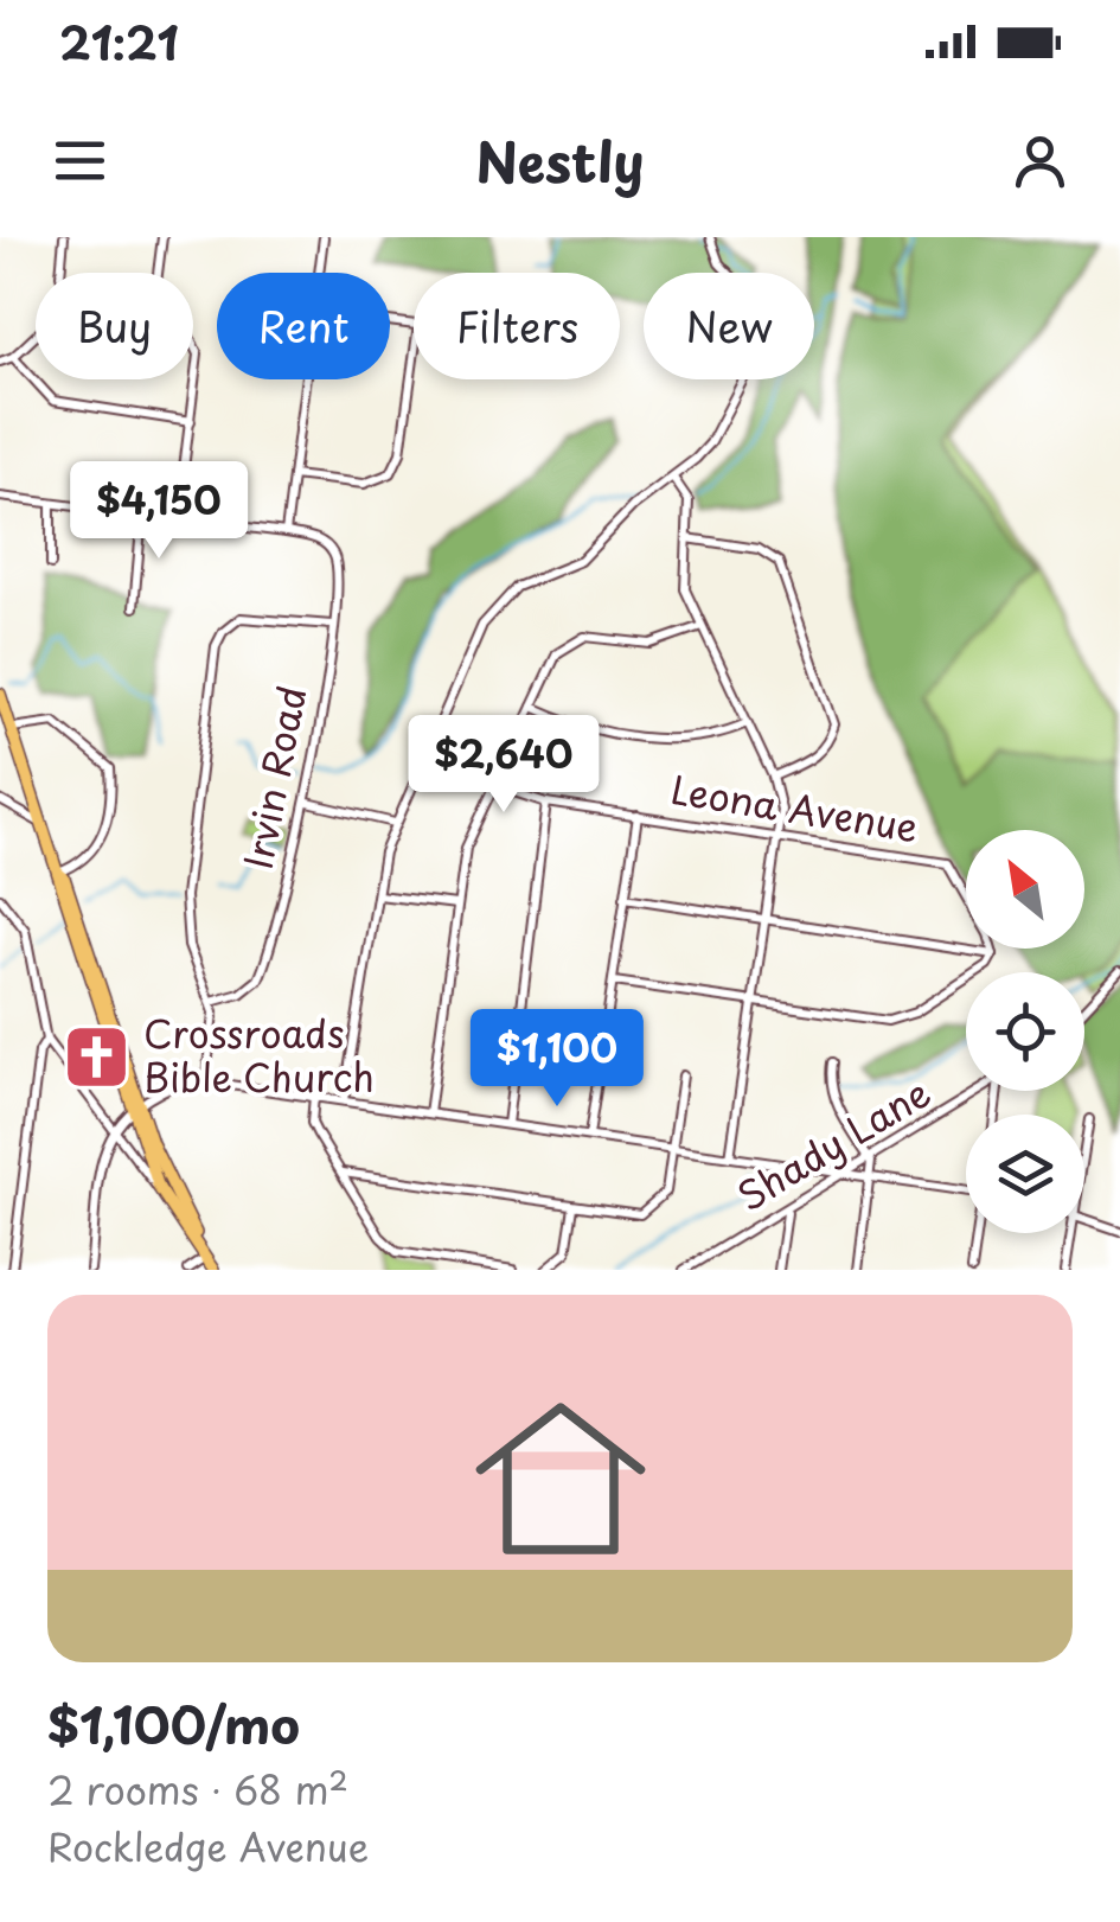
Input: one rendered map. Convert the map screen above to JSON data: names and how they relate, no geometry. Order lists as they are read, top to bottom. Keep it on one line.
{"streets":{"street":["Irvin Road","Leona Avenue","Shady Lane"]},"places":{"church":["Crossroads Bible Church"]},"north":"top left","page":{"status":"21:21","header":"Nestly","chip":["Buy","Rent","Filters","New"],"price":["$4,150","$2,640","$1,100"],"list":[{"name":"$1,100/mo","note":"2 rooms · 68 m² · Rockledge Avenue"}]}}
